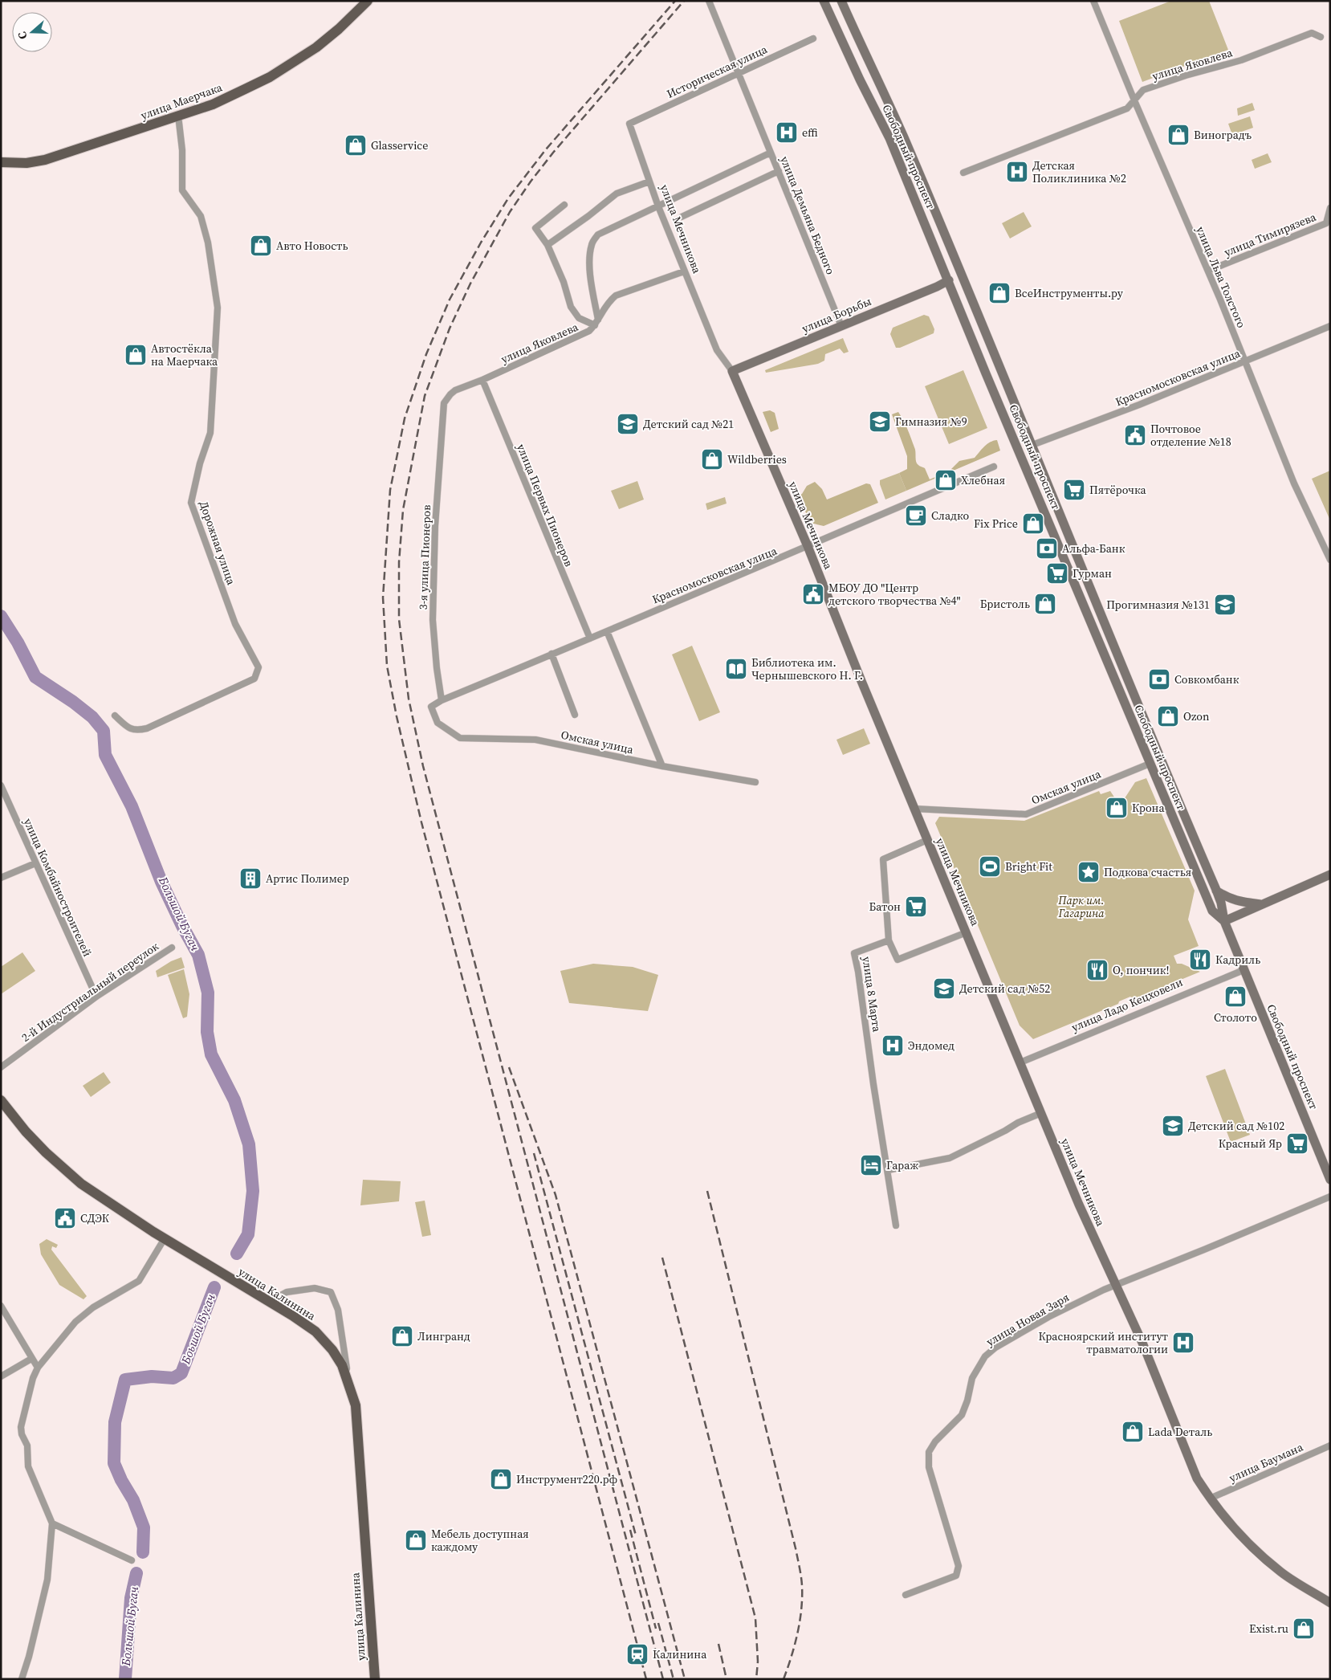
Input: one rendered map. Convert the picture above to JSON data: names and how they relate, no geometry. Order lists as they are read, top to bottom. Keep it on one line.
{"streets":{"main road":["улица Маерчака","Свободный проспект","улица Мечникова","улица Борьбы","улица Калинина"],"street":["улица Яковлева","Историческая улица","улица Демьяна Бедного","улица Тимирязева","улица Льва Толстого","Красномосковская улица","улица Первых Пионеров","Дорожная улица","3-я улица Пионеров","Омская улица","улица Комбайностроителей","2-й Индустриальный переулок","улица 8 Марта","улица Ладо Кецховели","улица Новая Заря","улица Баумана"]},"crossings":[["улица Яковлева","улица Мечникова"],["улица Яковлева","улица Льва Толстого"],["улица Яковлева","улица Первых Пионеров"],["улица Яковлева","3-я улица Пионеров"],["Историческая улица","улица Демьяна Бедного"],["Историческая улица","улица Мечникова"],["улица Маерчака","Дорожная улица"],["Свободный проспект","улица Борьбы"],["Свободный проспект","Красномосковская улица"],["Свободный проспект","Омская улица"],["Свободный проспект","улица Ладо Кецховели"],["улица Демьяна Бедного","улица Борьбы"],["улица Мечникова","улица Борьбы"],["улица Мечникова","Красномосковская улица"],["улица Мечникова","Омская улица"],["улица Мечникова","улица Ладо Кецховели"],["улица Мечникова","улица Новая Заря"],["улица Мечникова","улица Баумана"],["улица Тимирязева","улица Льва Толстого"],["улица Льва Толстого","Красномосковская улица"],["Красномосковская улица","улица Первых Пионеров"],["Красномосковская улица","3-я улица Пионеров"],["Красномосковская улица","Омская улица"],["3-я улица Пионеров","Омская улица"],["улица Комбайностроителей","2-й Индустриальный переулок"]],"water":["Большой Бугач","Боьшой Бугач"],"parks":["Парк им. Гагарина"],"places":{"hospital":["effi","Детская Поликлиника №2","Эндомед","Красноярский институт травматологии"],"shop":["Виноградъ","Glasservice","Авто Новость","ВсеИнструменты.ру","Автостёкла на Маерчака","Wildberries","Хлебная","Fix Price","Бристоль","Ozon","Крона","Столото","Лингранд","Lada Dеталь","Инструмент220.рф","Мебель доступная каждому","Exist.ru"],"school or university":["Гимназия №9","Детский сад №21","Прогимназия №131","Детский сад №52","Детский сад №102"],"public building":["Почтовое отделение №18","МБОУ ДО \"Центр детского творчества №4\"","СДЭК"],"supermarket":["Пятёрочка","Гурман","Батон","Красный Яр"],"cafe":["Сладко"],"bank":["Альфа-Банк","Совкомбанк"],"library":["Библиотека им. Чернышевского Н. Г."],"sports":["Bright Fit"],"place":["Подкова счастья"],"building":["Артис Полимер"],"restaurant":["Кадриль","О, пончик!"],"hotel":["Гараж"],"station":["Калинина"]},"north":"left"}
